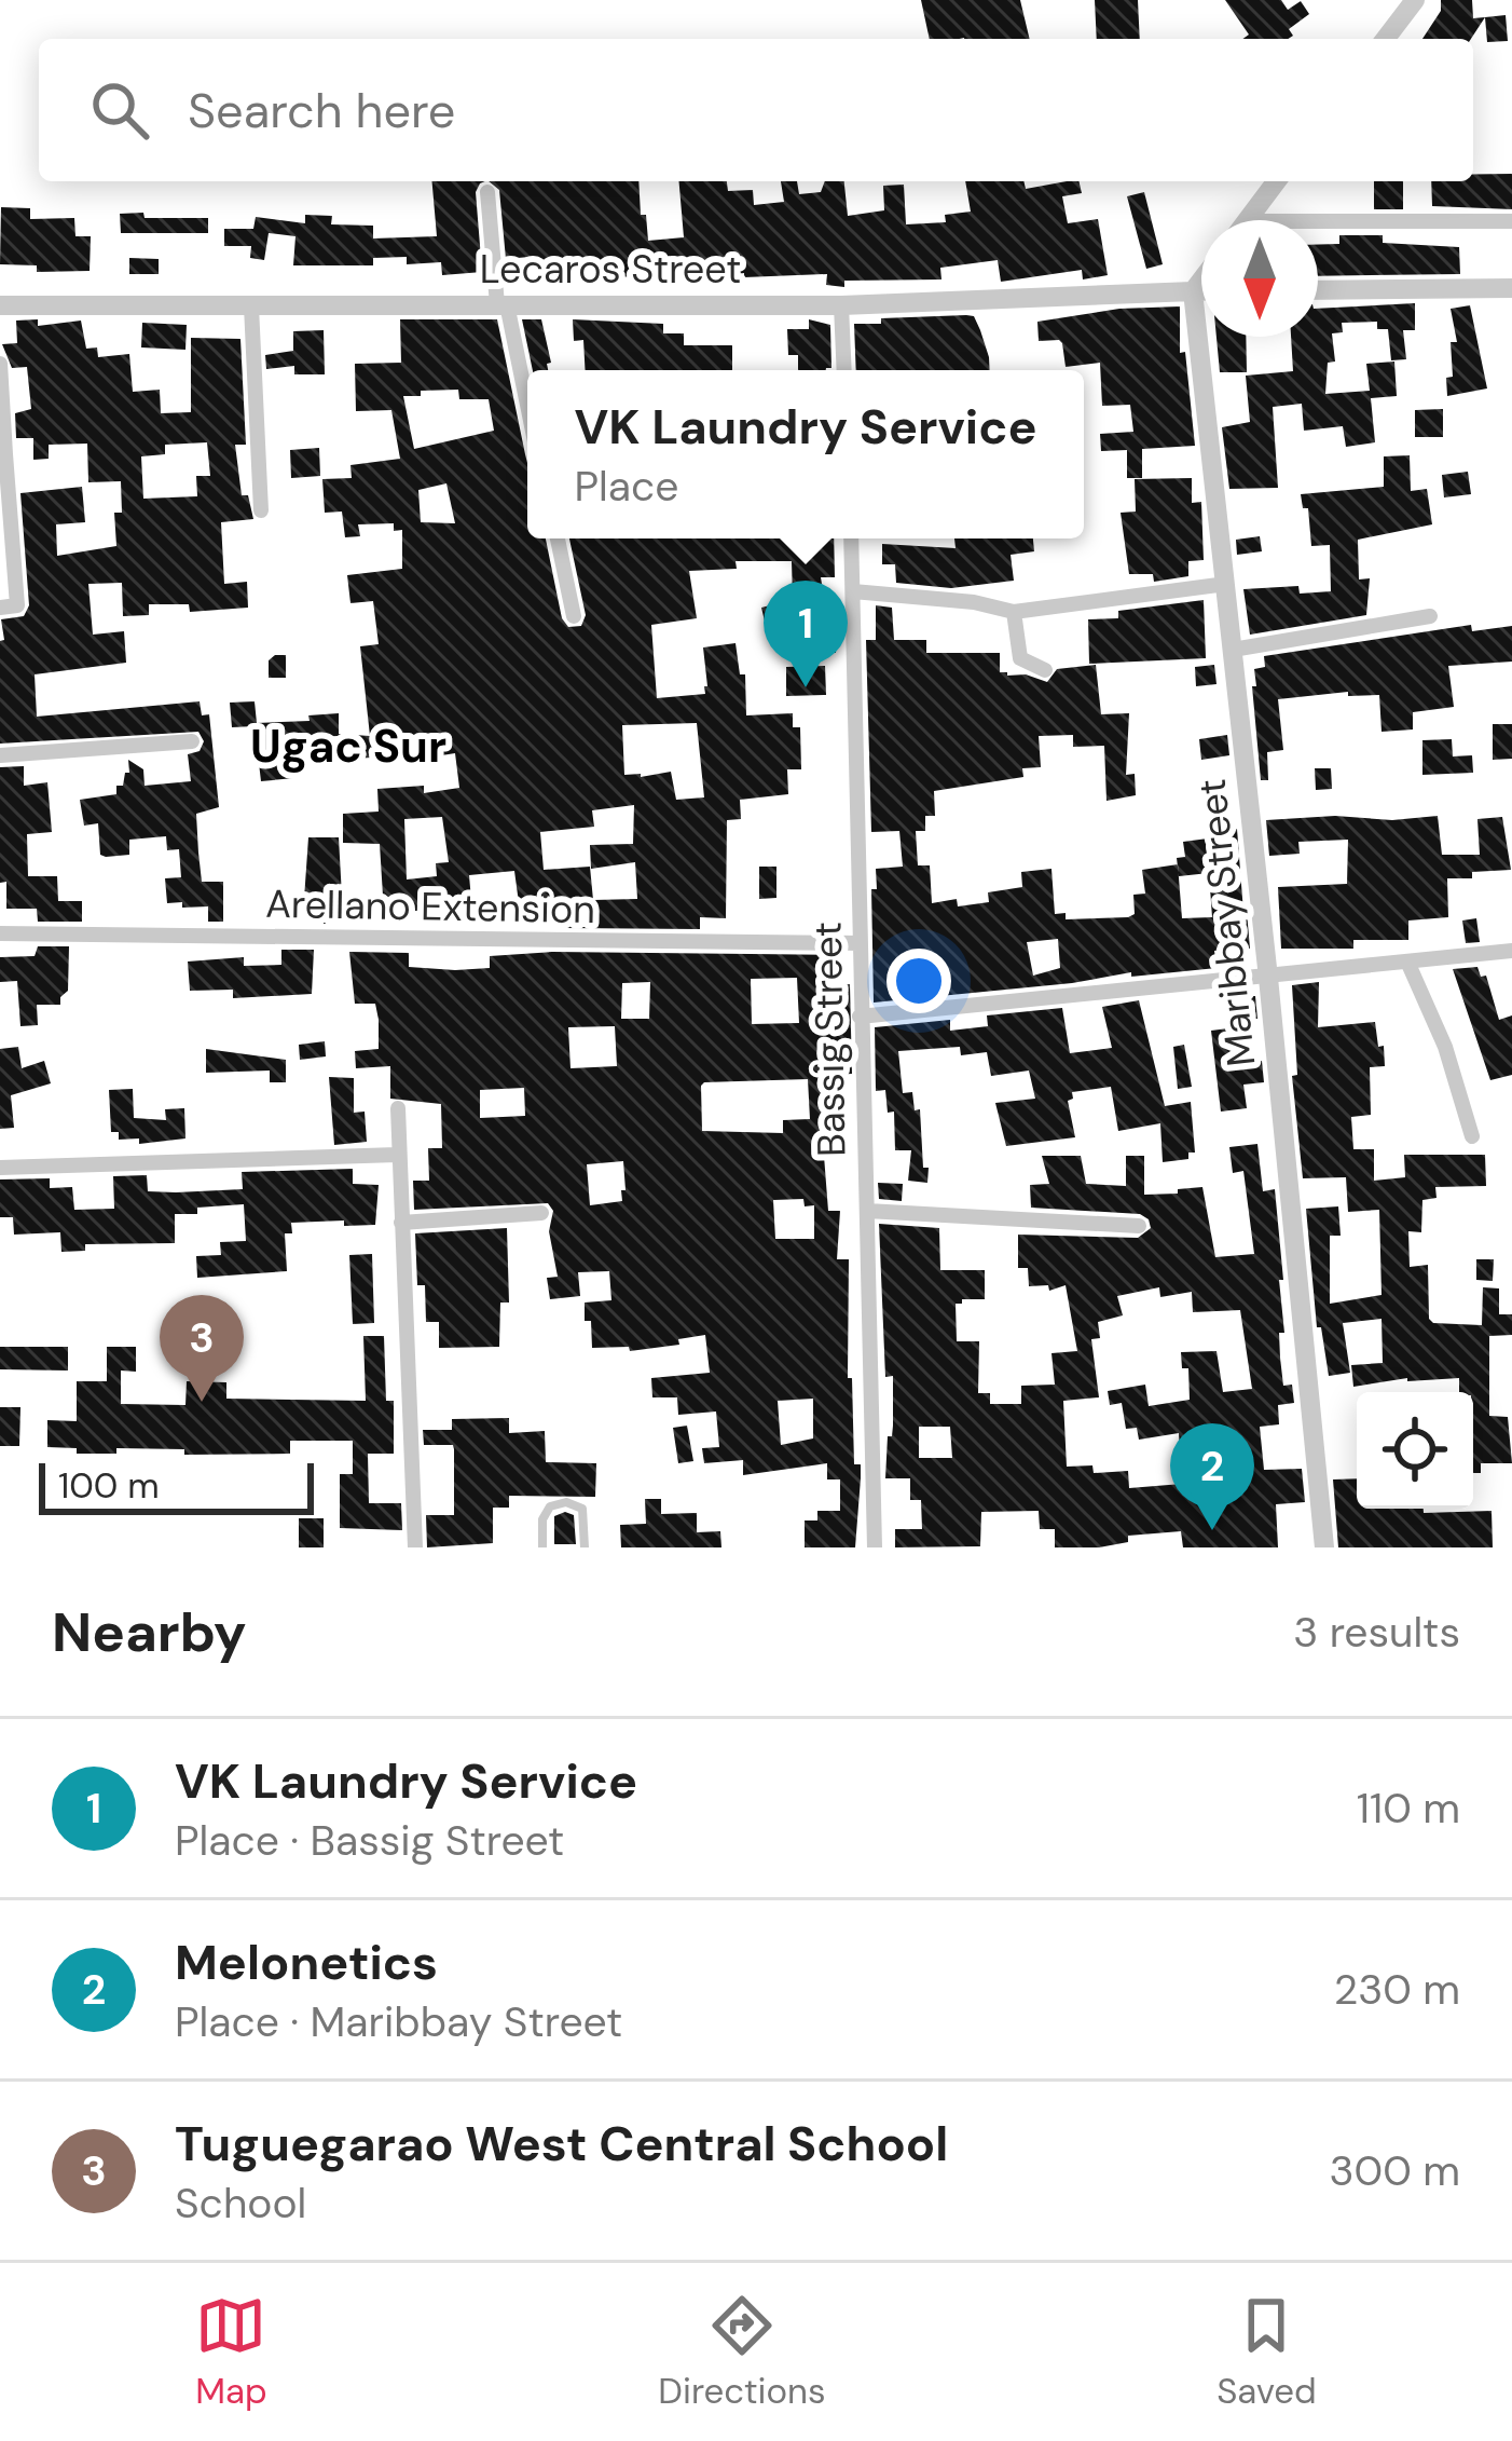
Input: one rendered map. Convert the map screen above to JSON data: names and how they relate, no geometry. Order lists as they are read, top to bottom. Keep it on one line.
{"streets":{"street":["Lecaros Street","Arellano Extension","Maribbay Street","Bassig Street"]},"crossings":[["Lecaros Street","Maribbay Street"],["Arellano Extension","Bassig Street"]],"districts":["Ugac Sur"],"scale_bar":"100 m","north":"bottom","page":{"search":"Search here","popup":["VK Laundry Service","Place"],"pins":["1","3","2"],"scale":"100 m","heading":["Nearby","3 results"],"list":[{"mark":"1","name":"VK Laundry Service","note":"Place · Bassig Street","value":"110 m"},{"mark":"2","name":"Melonetics","note":"Place · Maribbay Street","value":"230 m"},{"mark":"3","name":"Tuguegarao West Central School","note":"School","value":"300 m"}],"nav":["Map","Directions","Saved"]}}
